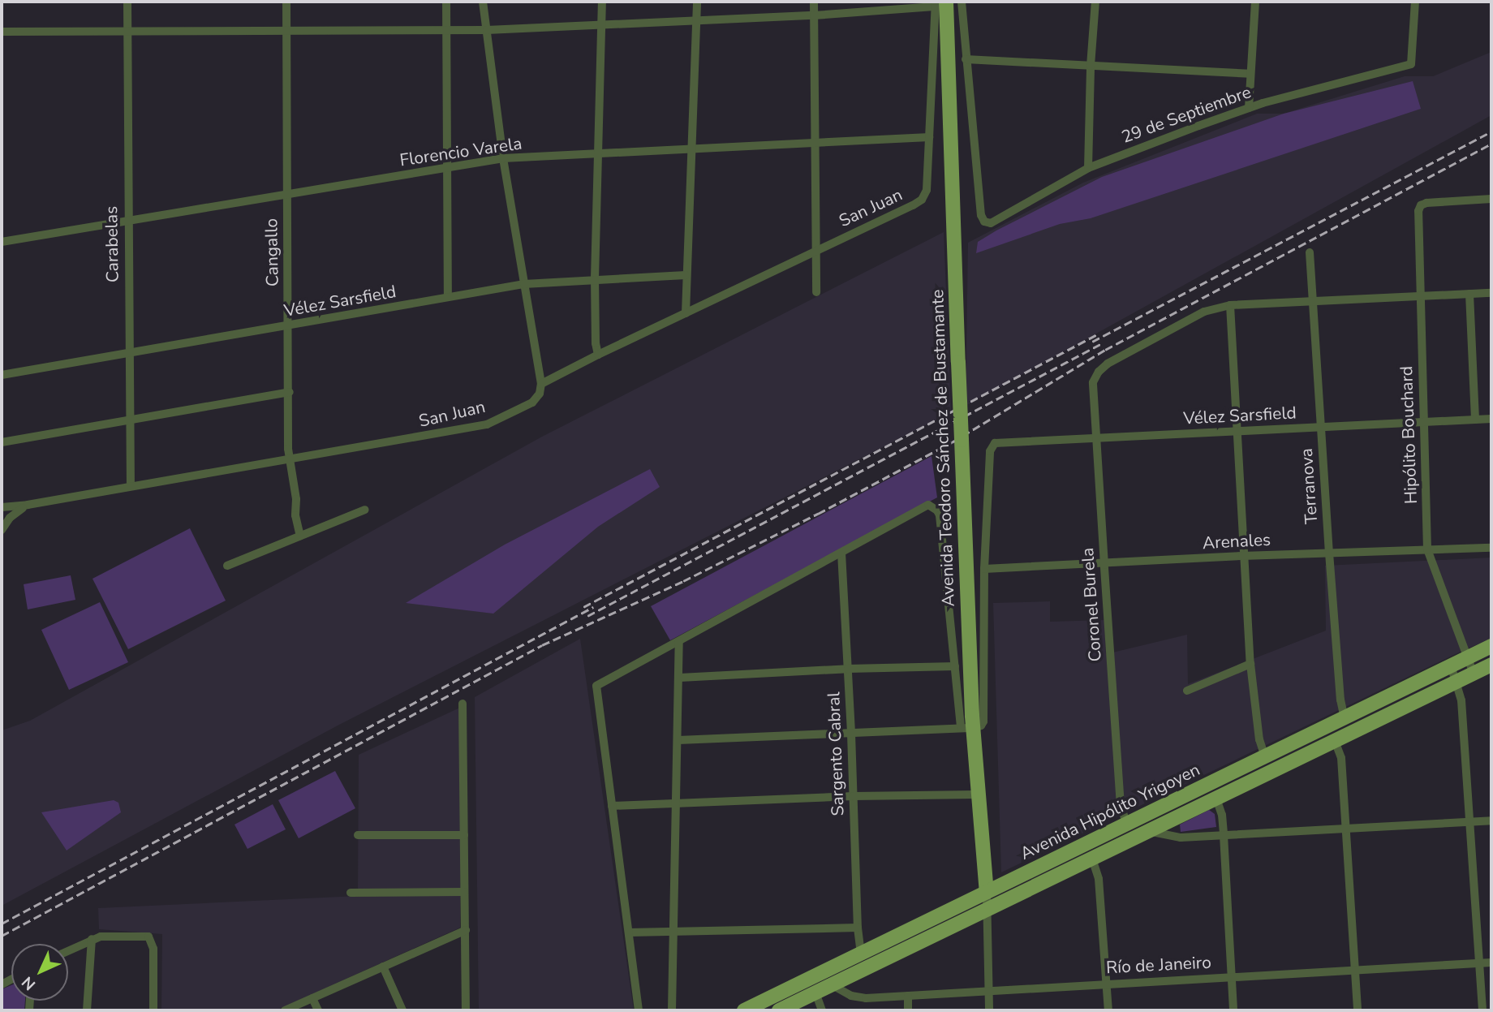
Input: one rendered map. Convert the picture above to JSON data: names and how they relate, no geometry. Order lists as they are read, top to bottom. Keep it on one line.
{"streets":{"main road":["Avenida Teodoro Sánchez de Bustamante","Avenida Hipólito Yrigoyen"],"street":["29 de Septiembre","Florencio Varela","San Juan","Carabelas","Cangallo","Vélez Sarsfield","Hipólito Bouchard","Terranova","Arenales","Coronel Burela","Sargento Cabral","Río de Janeiro"]},"crossings":[["Florencio Varela","San Juan"],["Florencio Varela","Carabelas"],["Florencio Varela","Cangallo"],["San Juan","Carabelas"],["San Juan","Cangallo"],["Carabelas","Vélez Sarsfield"],["Cangallo","Vélez Sarsfield"],["Vélez Sarsfield","Hipólito Bouchard"],["Vélez Sarsfield","Terranova"],["Vélez Sarsfield","Arenales"],["Vélez Sarsfield","Coronel Burela"],["Hipólito Bouchard","Arenales"],["Hipólito Bouchard","Avenida Hipólito Yrigoyen"],["Avenida Teodoro Sánchez de Bustamante","Avenida Hipólito Yrigoyen"],["Terranova","Arenales"],["Terranova","Avenida Hipólito Yrigoyen"],["Arenales","Coronel Burela"],["Coronel Burela","Avenida Hipólito Yrigoyen"],["Sargento Cabral","Avenida Hipólito Yrigoyen"],["Avenida Hipólito Yrigoyen","Río de Janeiro"]],"north":"bottom left"}
